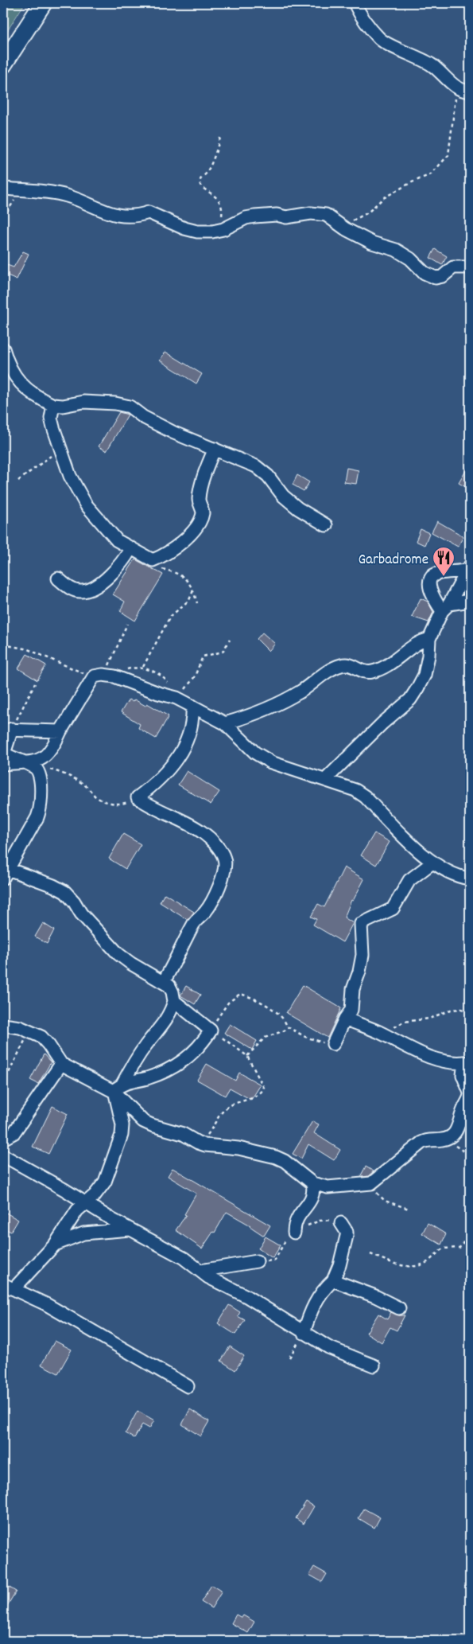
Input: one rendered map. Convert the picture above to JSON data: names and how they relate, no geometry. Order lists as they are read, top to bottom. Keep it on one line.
{"places":{"restaurant":["Garbadrome"]}}
